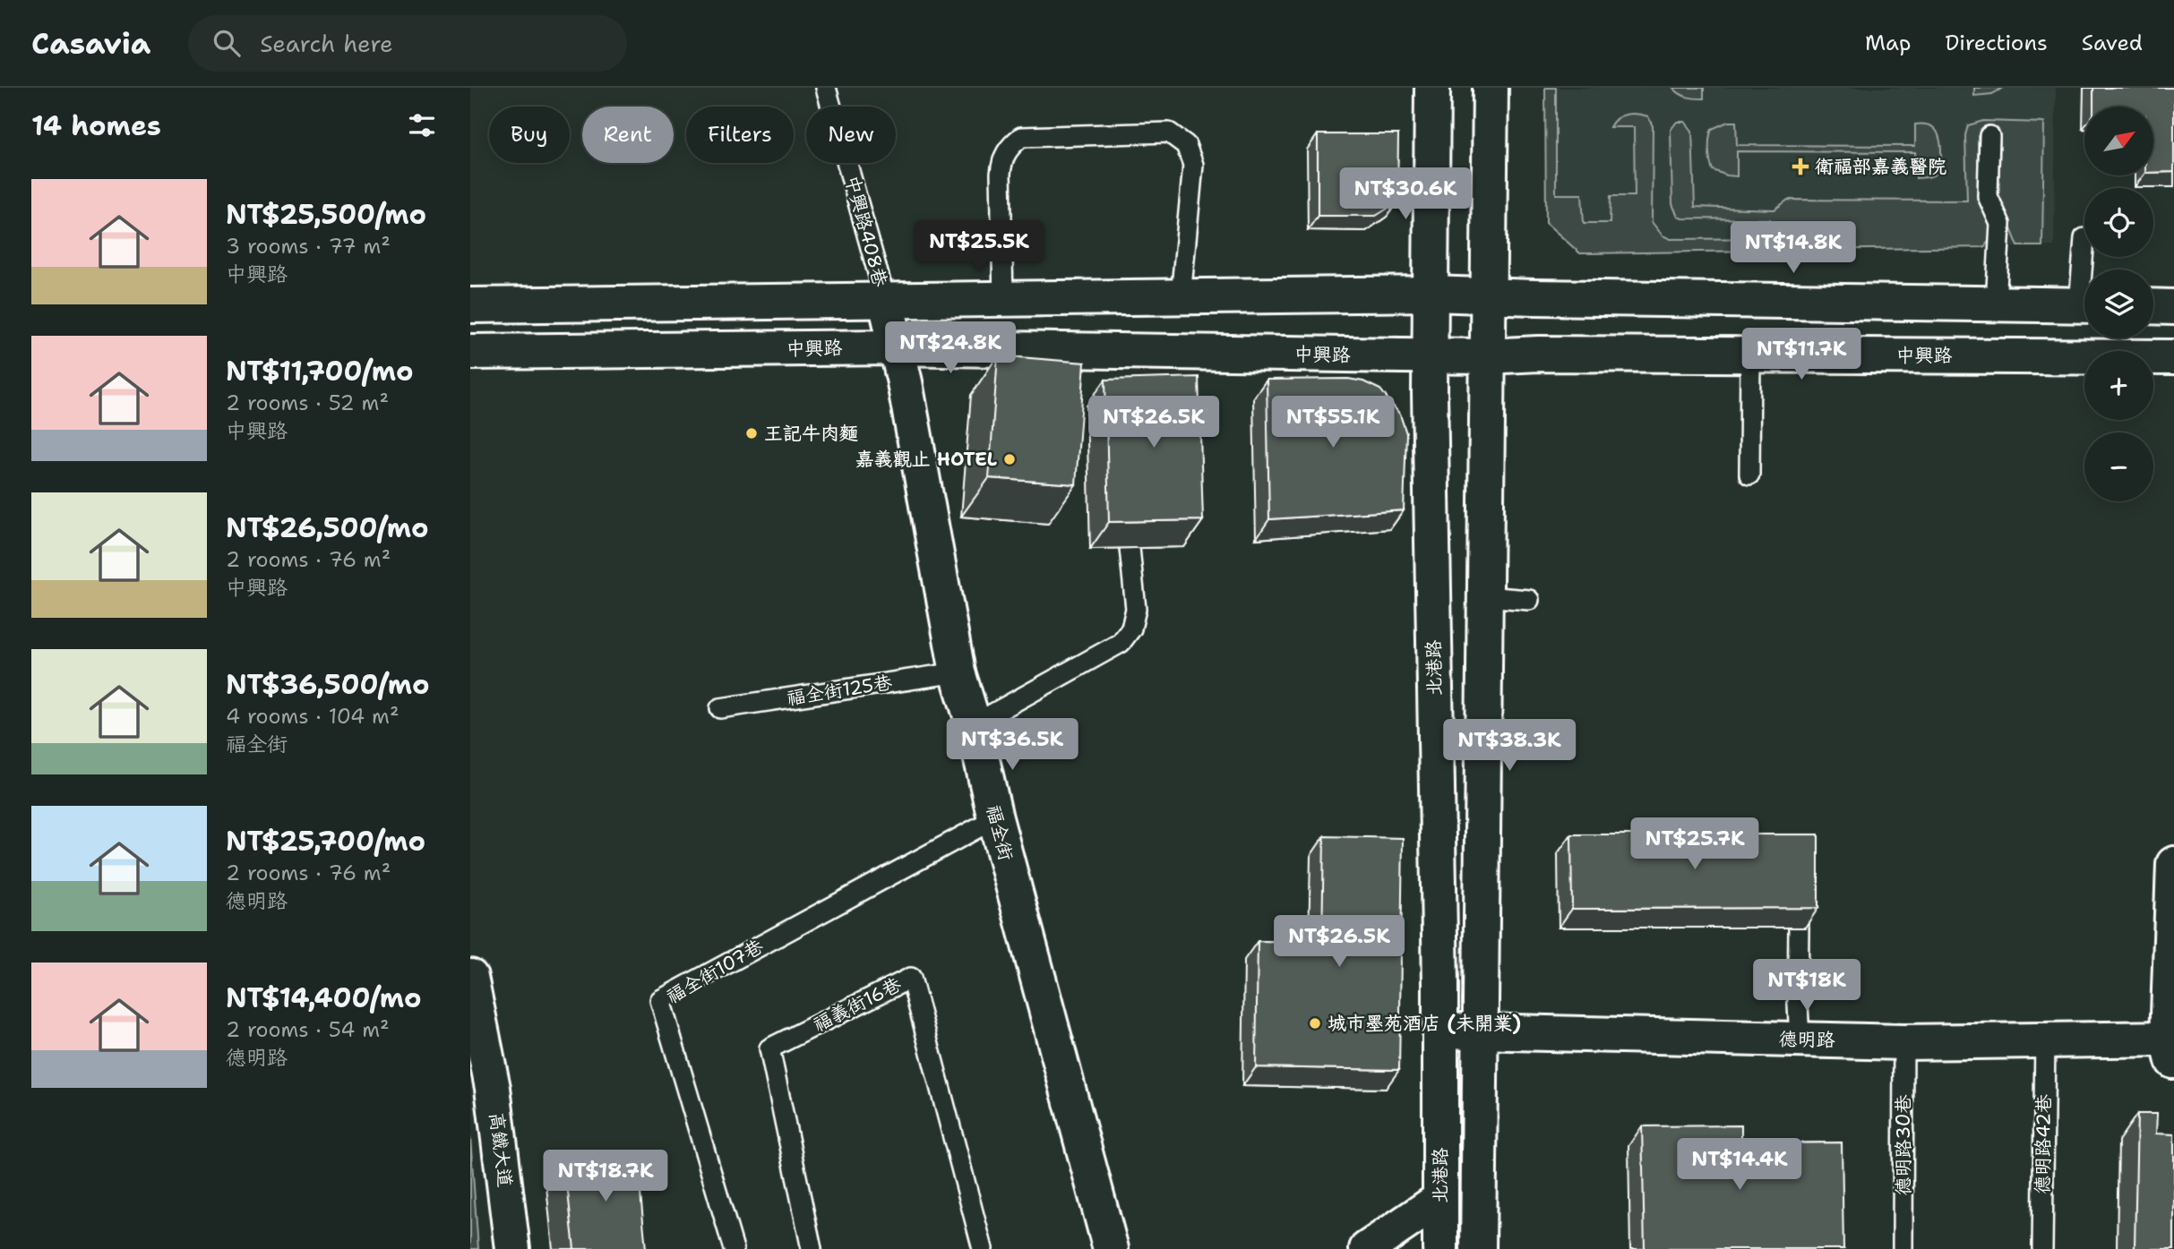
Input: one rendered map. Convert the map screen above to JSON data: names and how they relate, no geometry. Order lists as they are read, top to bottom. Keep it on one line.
{"streets":{"street":["中興路","北港路","福全街","德明路","高鐵大道"],"lane":["中興路408巷","福全街125巷","福全街107巷","福義街16巷","德明路42巷","德明路30巷"]},"crossings":[["中興路408巷","福全街"],["中興路","北港路"],["中興路","福全街"],["北港路","德明路"],["福全街125巷","福全街"],["福全街","福全街107巷"],["德明路","德明路42巷"],["德明路","德明路30巷"]],"places":{"health":["衛福部嘉義醫院"],"other":["王記牛肉麵","嘉義觀止 HOTEL","城市墨苑酒店 (未開業)"]},"north":"top right","page":{"header":"Casavia","search":"Search here","nav":["Map","Directions","Saved"],"heading":"14 homes","map_buttons":["+","−"],"chip":["Buy","Rent","Filters","New"],"list":[{"name":"NT$25,500/mo","note":"3 rooms · 77 m² · 中興路"},{"name":"NT$11,700/mo","note":"2 rooms · 52 m² · 中興路"},{"name":"NT$26,500/mo","note":"2 rooms · 76 m² · 中興路"},{"name":"NT$36,500/mo","note":"4 rooms · 104 m² · 福全街"},{"name":"NT$25,700/mo","note":"2 rooms · 76 m² · 德明路"},{"name":"NT$14,400/mo","note":"2 rooms · 54 m² · 德明路"}],"price":["NT$30.6K","NT$25.5K","NT$14.8K","NT$24.8K","NT$11.7K","NT$26.5K","NT$55.1K","NT$36.5K","NT$38.3K","NT$25.7K","NT$26.5K","NT$18K","NT$14.4K","NT$18.7K"]}}
